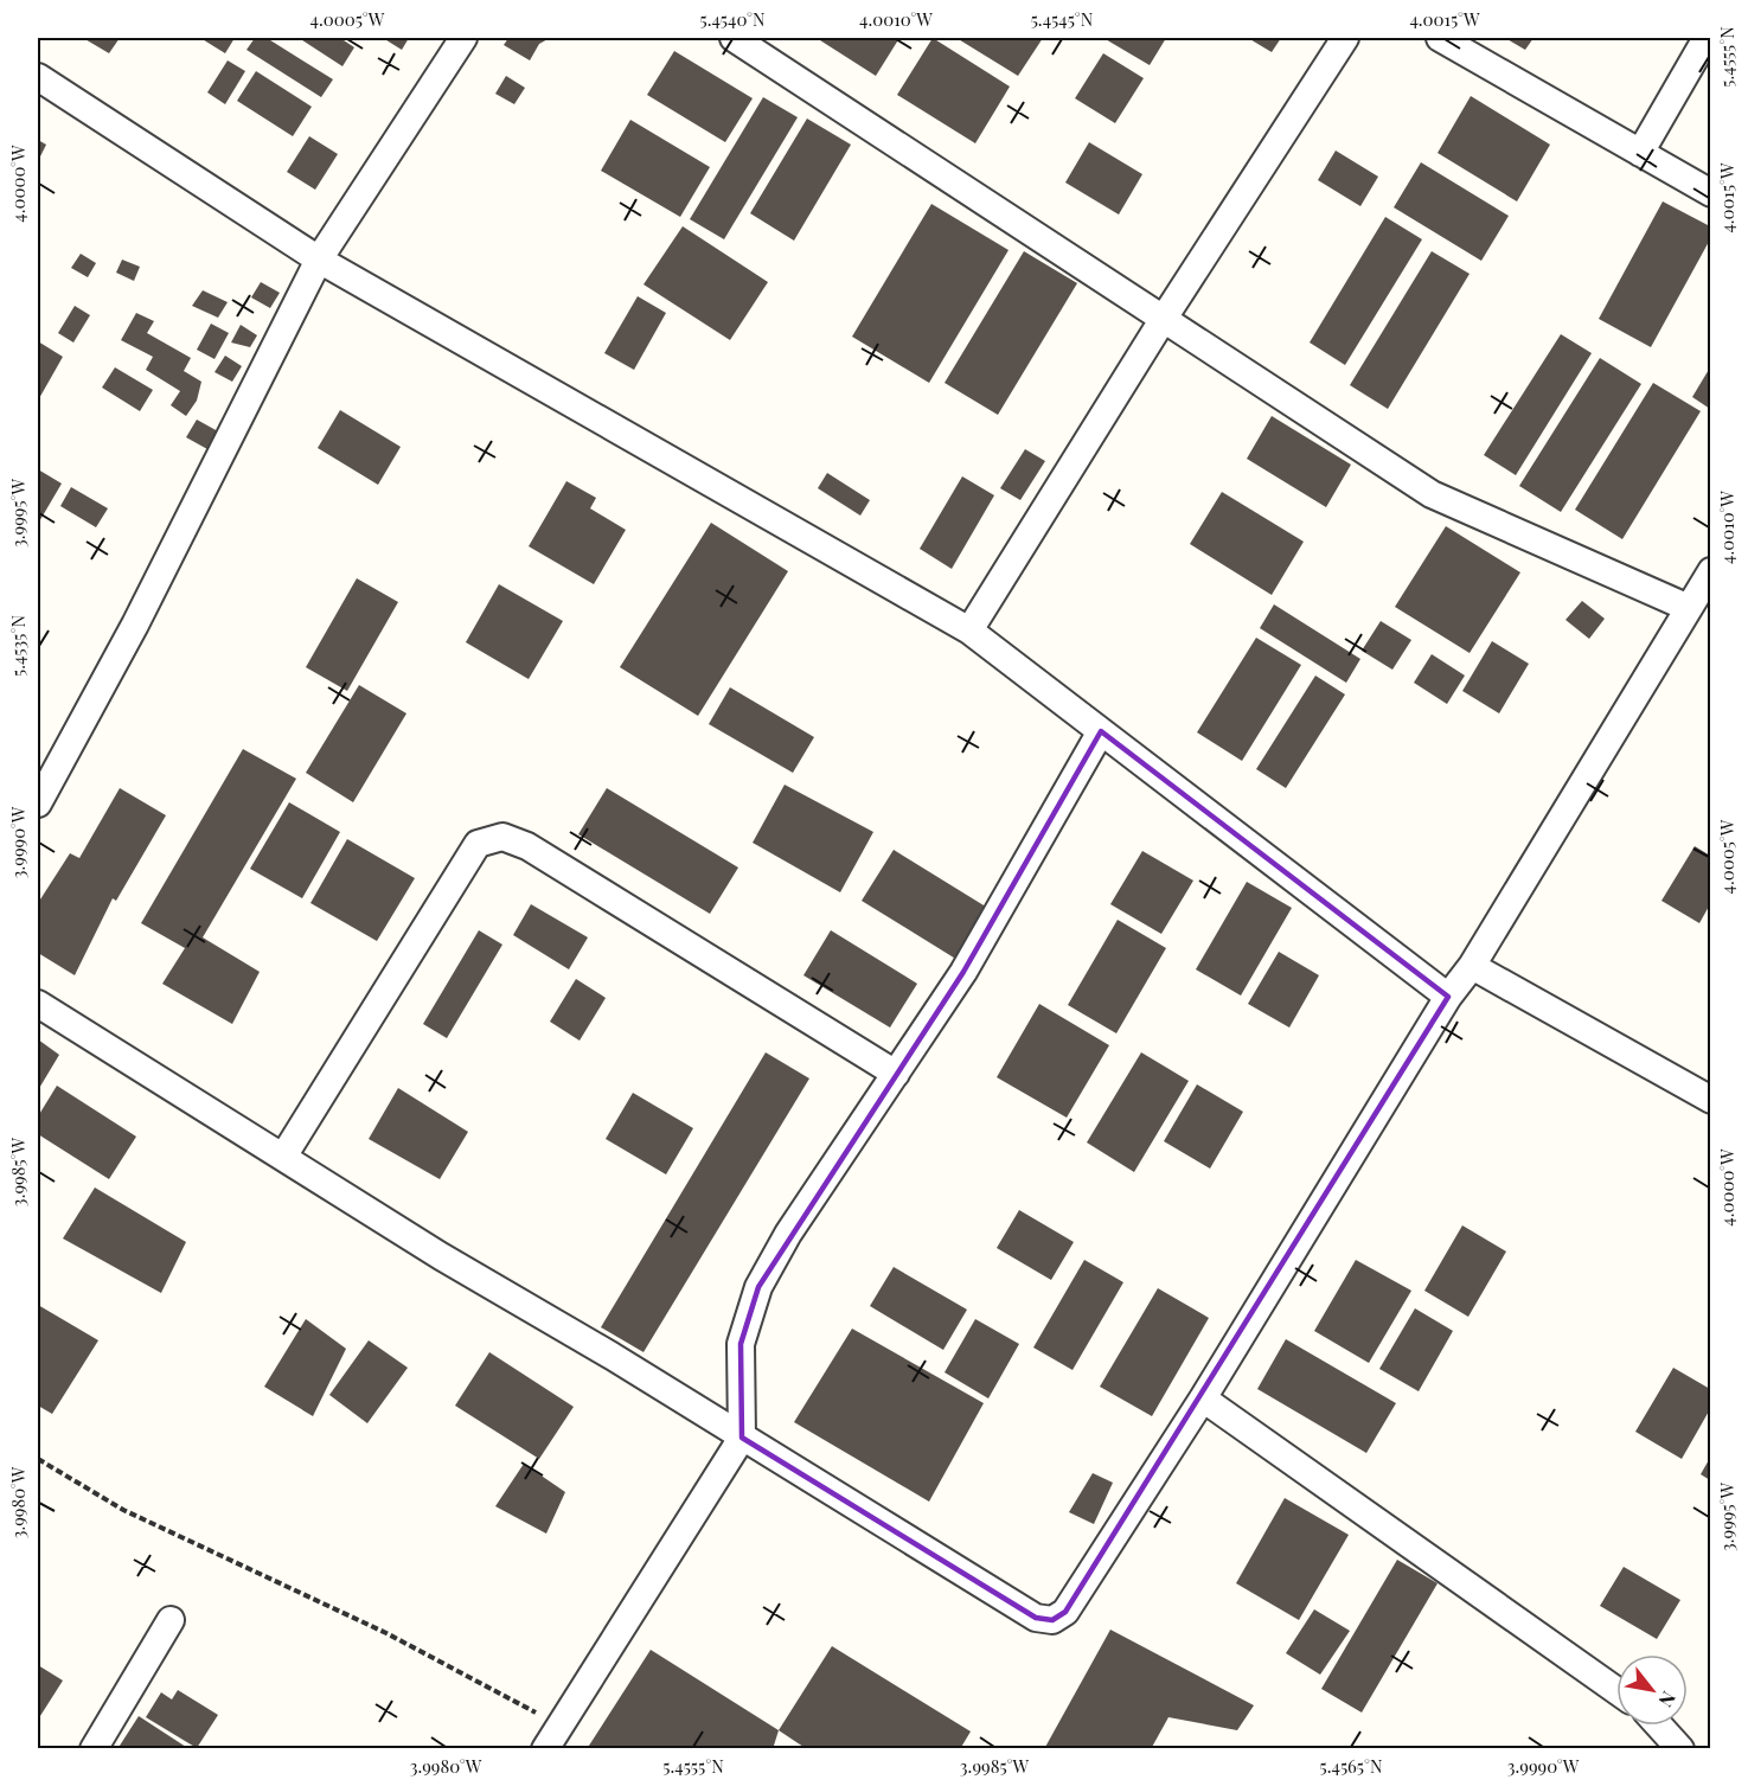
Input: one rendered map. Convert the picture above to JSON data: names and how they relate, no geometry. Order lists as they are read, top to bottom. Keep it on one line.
{"north":"bottom right","coordinates":["4.0005°W","5.4540°N","4.0010°W","5.4545°N","4.0015°W","5.4555°N","4.0000°W","3.9995°W","5.4535°N","3.9990°W","3.9985°W","3.9980°W","5.4565°N"]}
